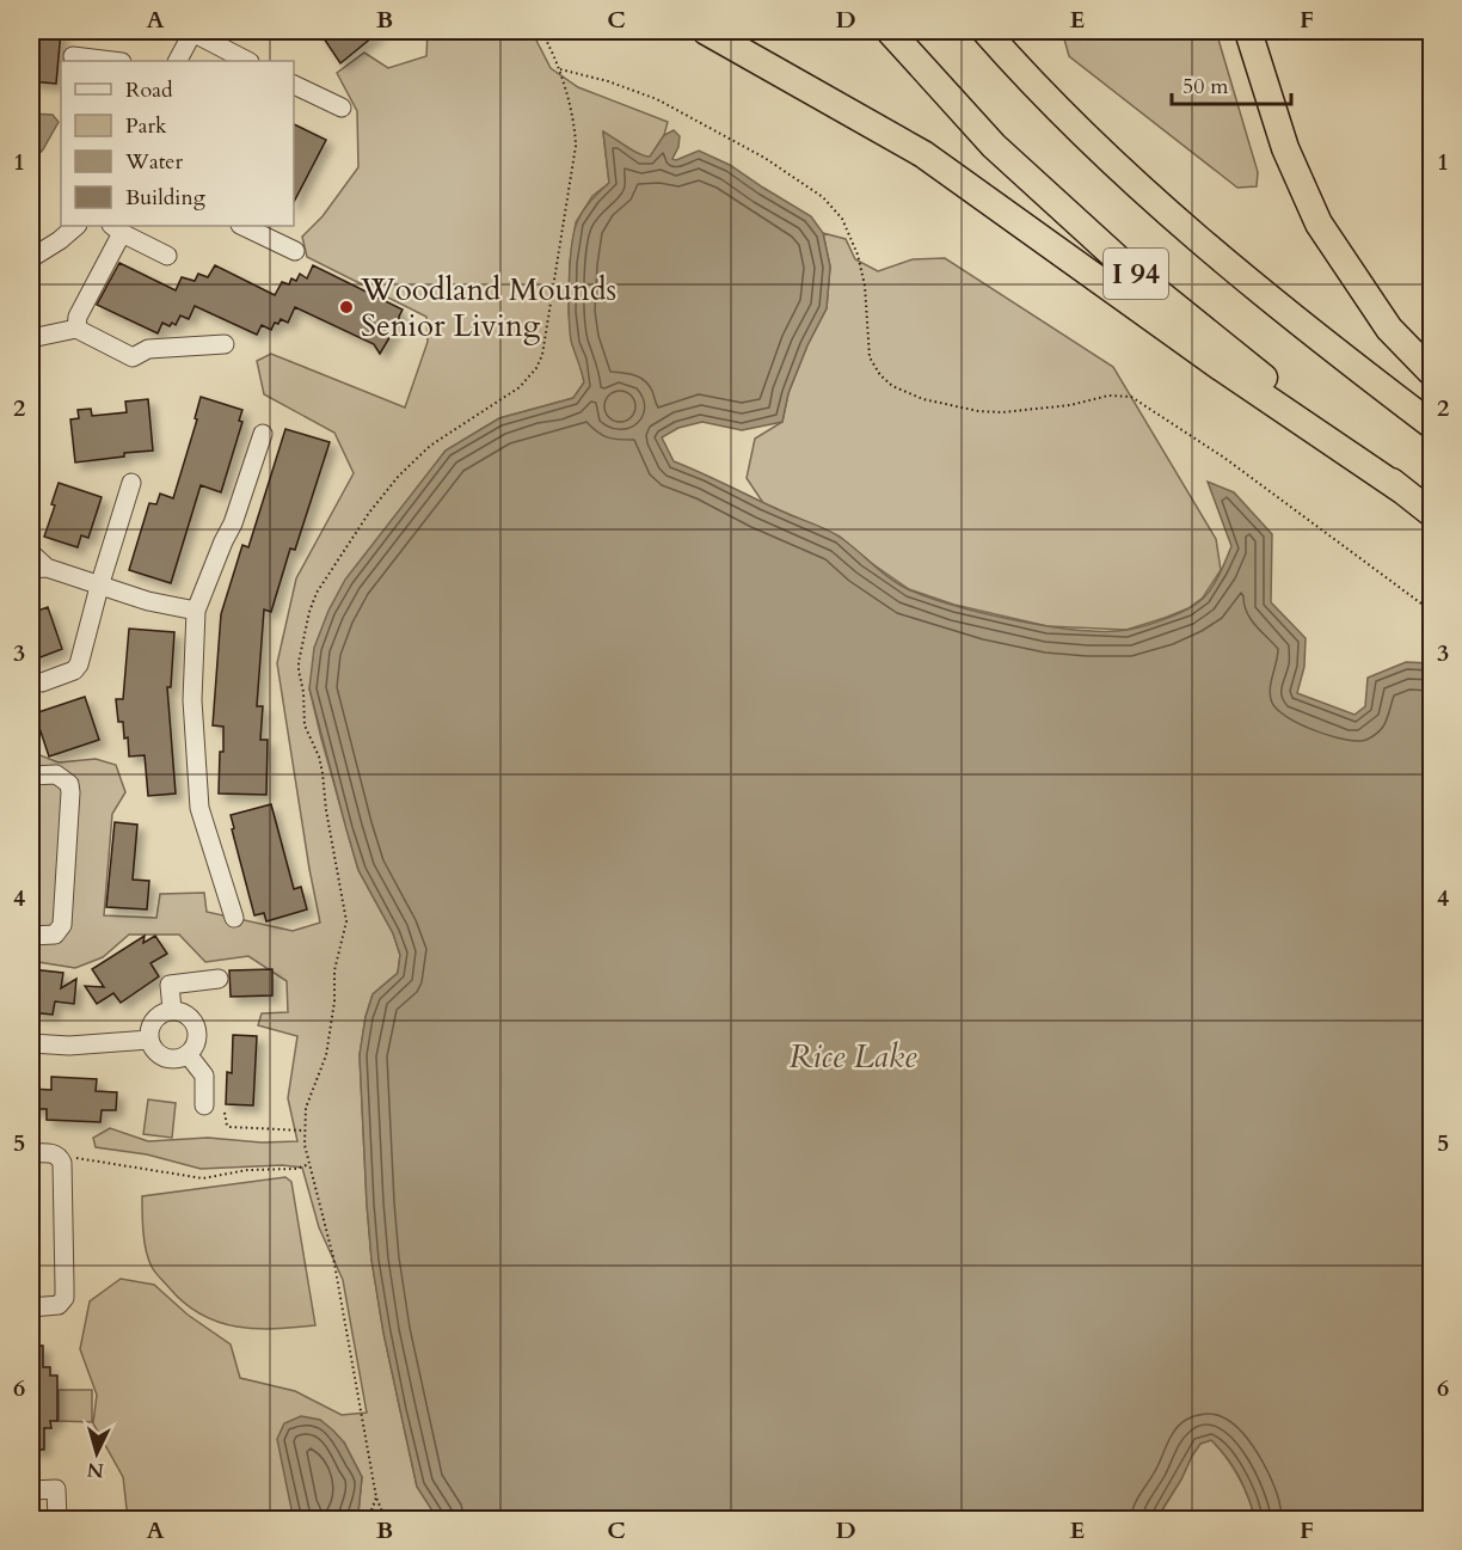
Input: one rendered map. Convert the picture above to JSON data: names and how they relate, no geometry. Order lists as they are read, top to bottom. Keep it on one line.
{"streets":{"highway":["I 94"]},"water":["Rice Lake"],"places":["Woodland Mounds Senior Living"],"legend":["Road","Park","Water","Building"],"scale_bar":"50 m","north":"bottom","grid":{"columns":["A","B","C","D","E","F"],"rows":["1","2","3","4","5","6"]}}
